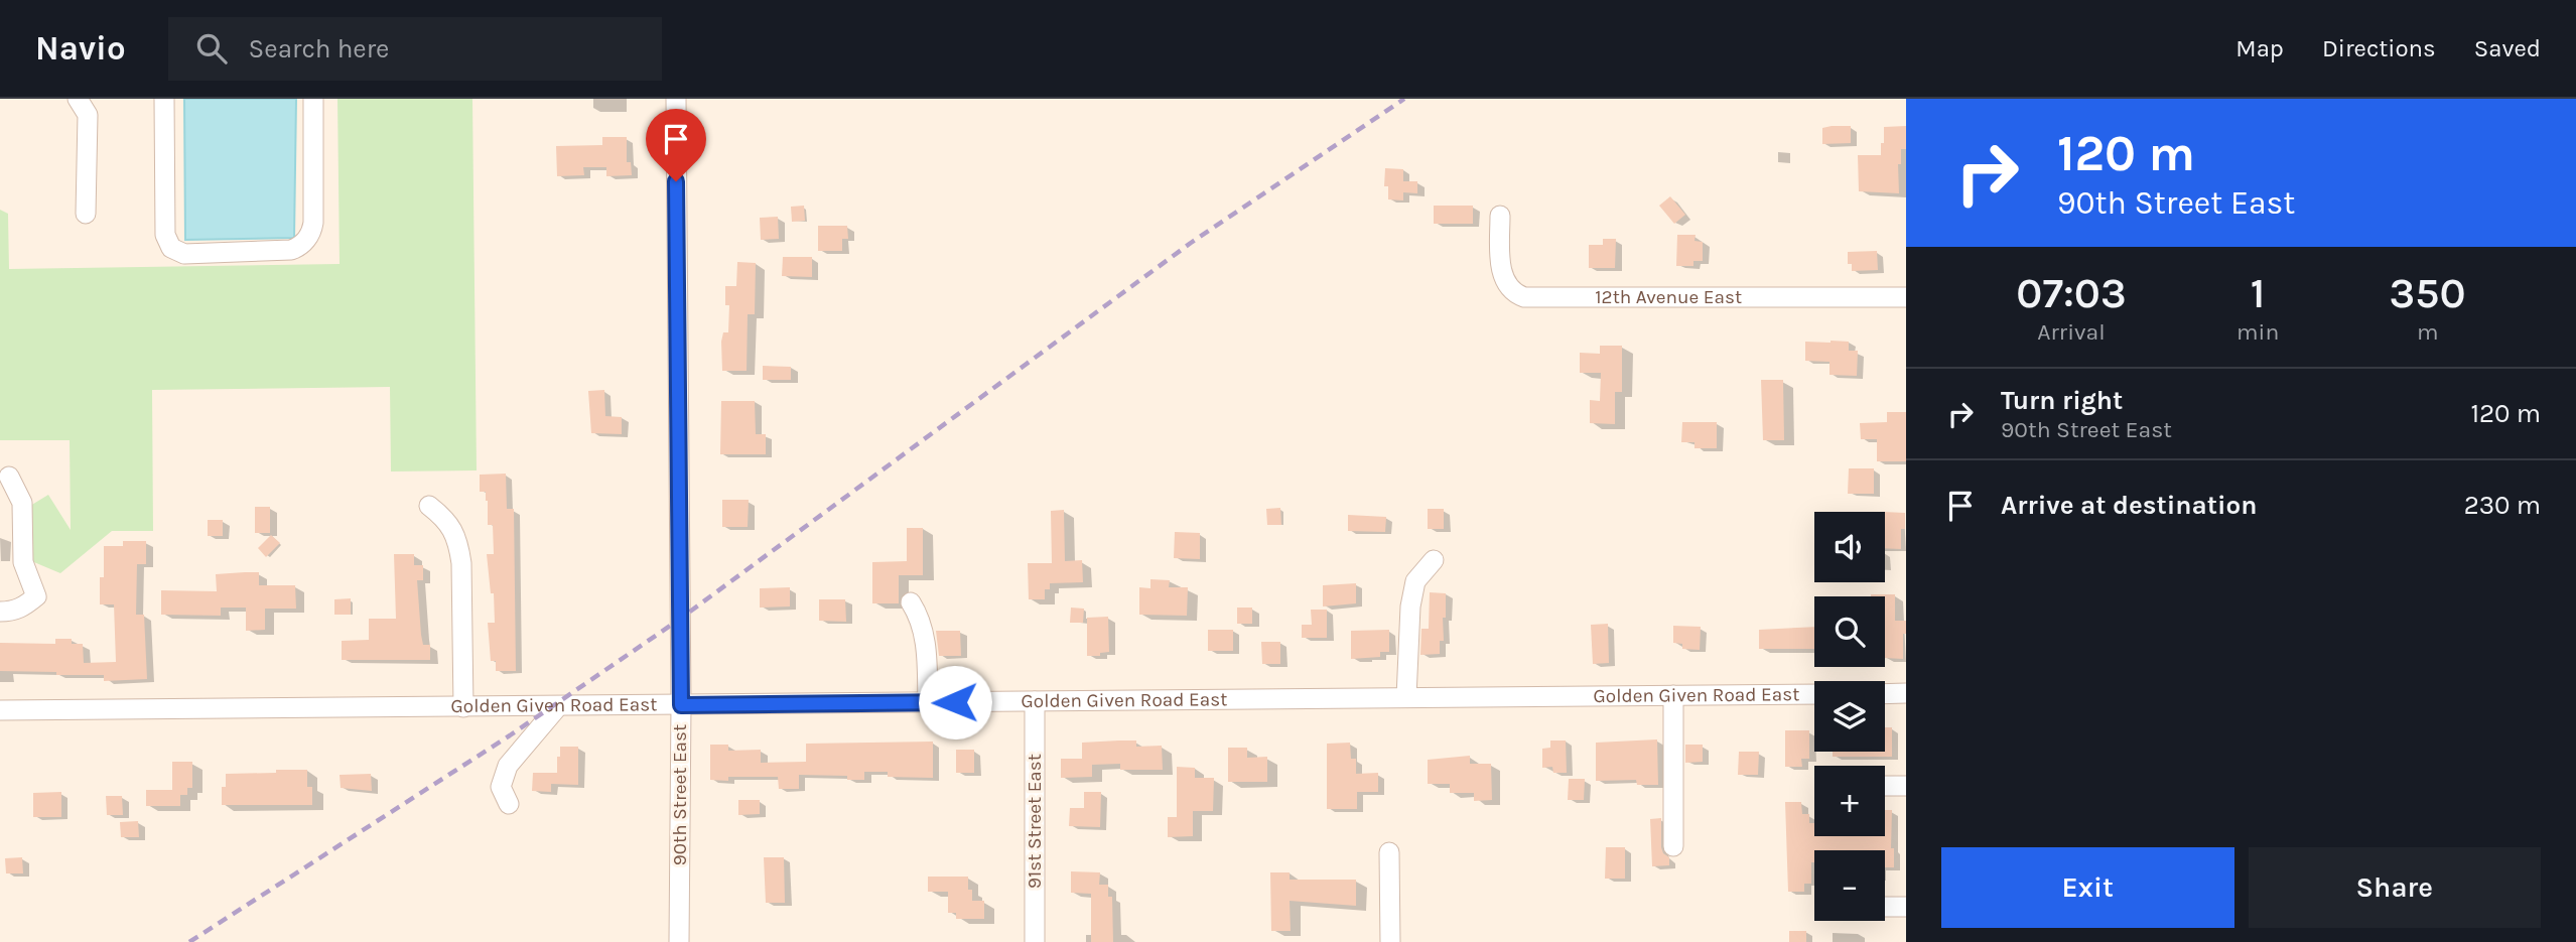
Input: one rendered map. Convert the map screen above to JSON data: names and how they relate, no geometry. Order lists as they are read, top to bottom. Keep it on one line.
{"streets":{"street":["12th Avenue East","Golden Given Road East","90th Street East","91st Street East"]},"crossings":[["Golden Given Road East","90th Street East"],["Golden Given Road East","91st Street East"]],"page":{"header":"Navio","search":"Search here","nav":["Map","Directions","Saved"],"turn":["120 m","90th Street East"],"eta":["07:03","Arrival","1","min","350","m"],"list":[{"name":"Turn right","note":"90th Street East","value":"120 m"},{"name":"Arrive at destination","value":"230 m"}],"map_buttons":["+","−"],"buttons":["Exit","Share"]}}
